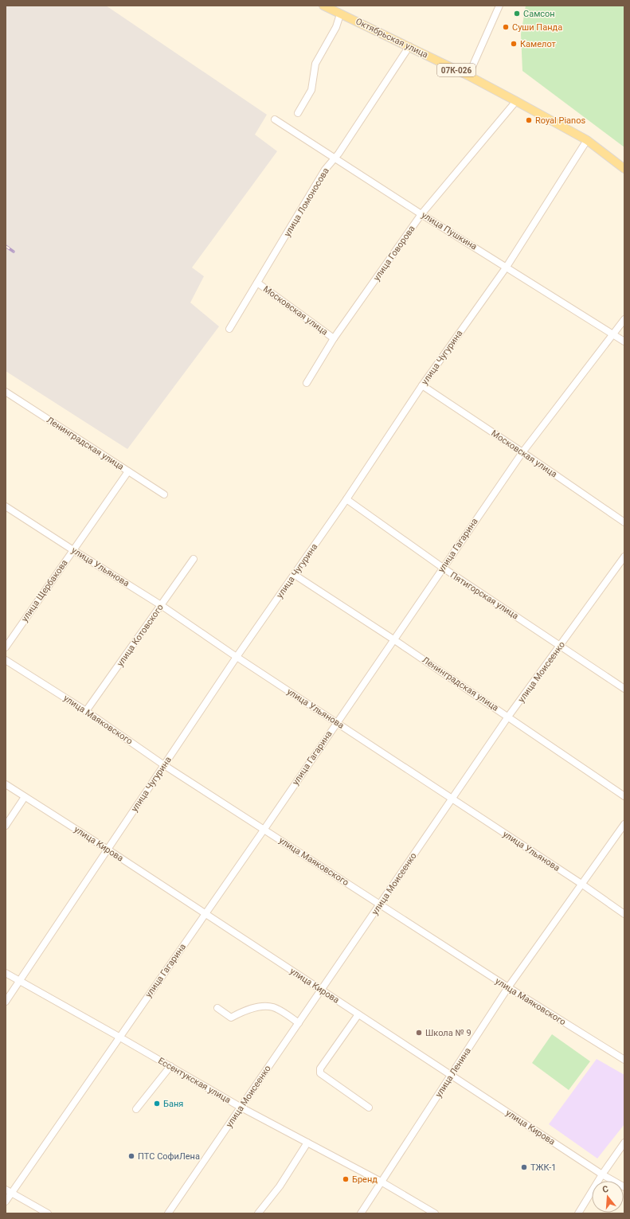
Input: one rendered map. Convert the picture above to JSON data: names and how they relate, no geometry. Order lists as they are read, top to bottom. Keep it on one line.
{"streets":{"main road":["Октябрьская улица","07К-026"],"street":["улица Ломоносова","улица Пушкина","улица Говорова","Московская улица","улица Чугурина","Ленинградская улица","улица Гагарина","улица Ульянова","улица Щербакова","Пятигорская улица","улица Котовского","улица Моисеенко","улица Маяковского","улица Кирова","улица Ленина","Ессентукская улица"]},"crossings":[["Октябрьская улица","улица Ломоносова"],["Октябрьская улица","улица Говорова"],["Октябрьская улица","улица Чугурина"],["улица Ломоносова","улица Пушкина"],["улица Ломоносова","Московская улица"],["улица Пушкина","улица Говорова"],["улица Пушкина","улица Чугурина"],["улица Пушкина","улица Гагарина"],["улица Говорова","Московская улица"],["Московская улица","улица Чугурина"],["Московская улица","улица Гагарина"],["улица Чугурина","Ленинградская улица"],["улица Чугурина","улица Ульянова"],["улица Чугурина","Пятигорская улица"],["улица Чугурина","улица Маяковского"],["улица Чугурина","улица Кирова"],["улица Чугурина","Ессентукская улица"],["Ленинградская улица","улица Гагарина"],["Ленинградская улица","улица Щербакова"],["Ленинградская улица","улица Моисеенко"],["улица Гагарина","улица Ульянова"],["улица Гагарина","Пятигорская улица"],["улица Гагарина","улица Маяковского"],["улица Гагарина","улица Кирова"],["улица Гагарина","Ессентукская улица"],["улица Ульянова","улица Щербакова"],["улица Ульянова","улица Котовского"],["улица Ульянова","улица Моисеенко"],["улица Ульянова","улица Ленина"],["Пятигорская улица","улица Моисеенко"],["улица Котовского","улица Маяковского"],["улица Моисеенко","улица Маяковского"],["улица Моисеенко","улица Кирова"],["улица Моисеенко","Ессентукская улица"],["улица Маяковского","улица Ленина"],["улица Кирова","улица Ленина"],["улица Ленина","Ессентукская улица"]],"places":["Самсон","Суши Панда","Камелот","Royal Pianos","Школа № 9","Баня","ПТС СофиЛена","ТЖК-1","Бренд"],"north":"top"}
